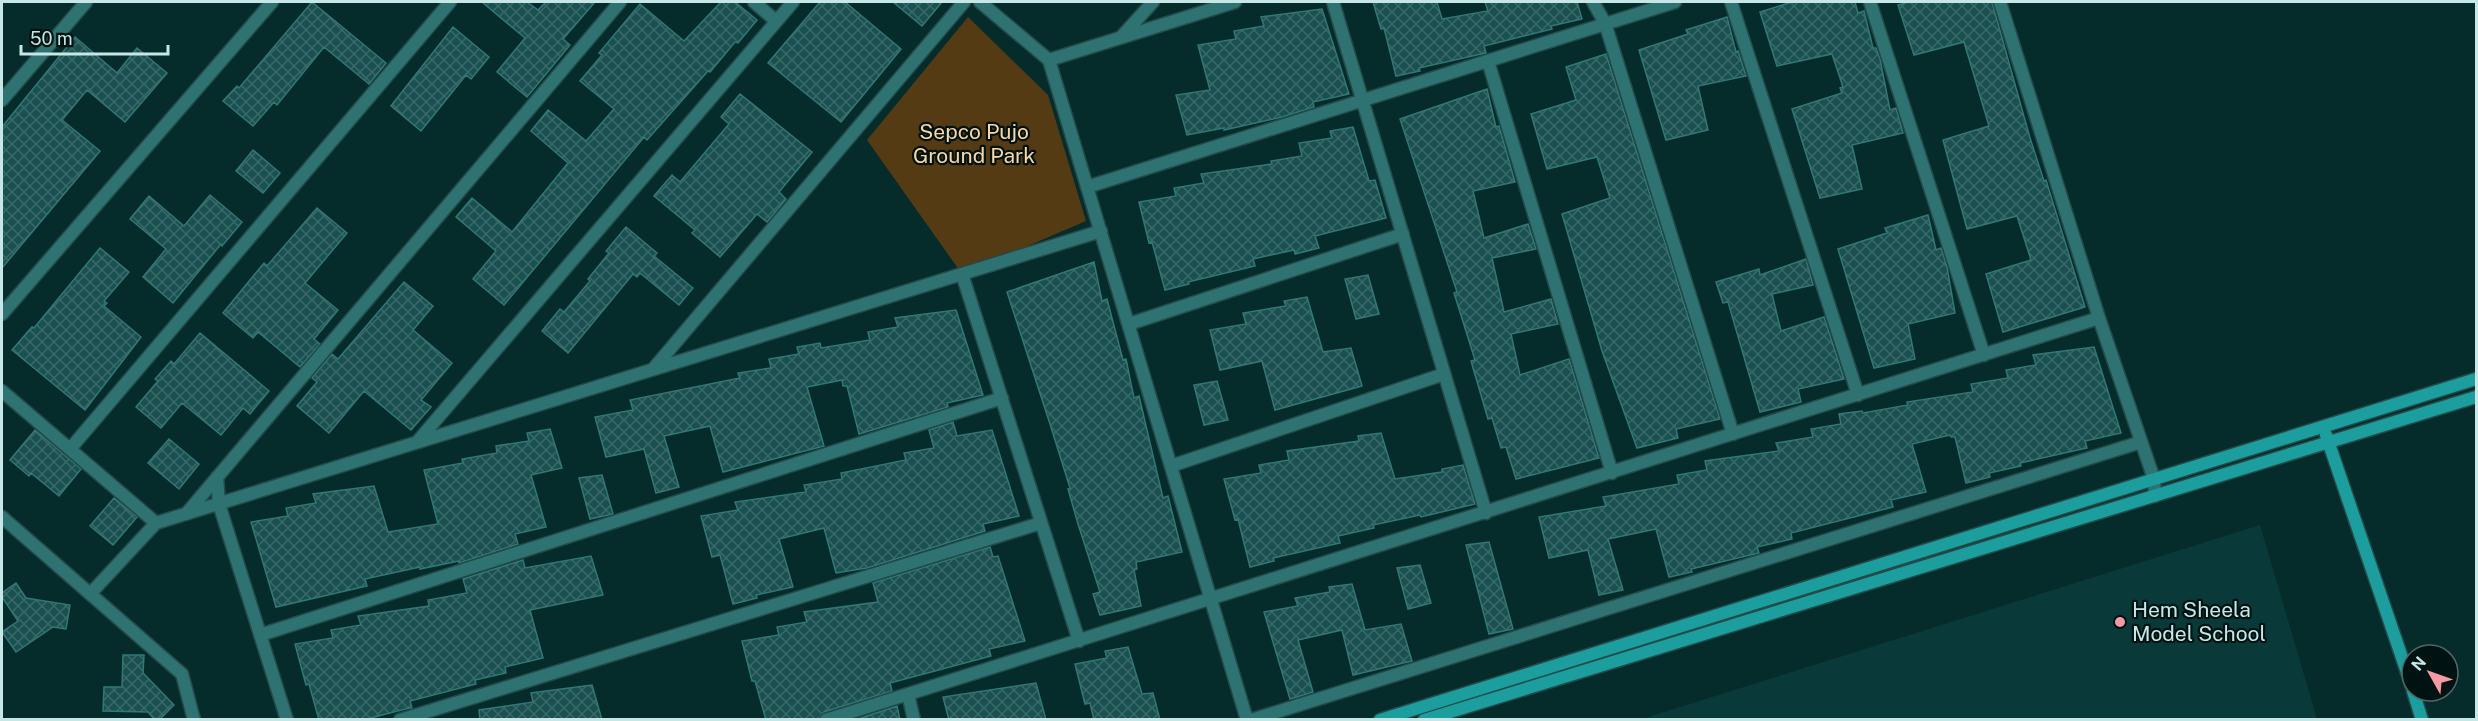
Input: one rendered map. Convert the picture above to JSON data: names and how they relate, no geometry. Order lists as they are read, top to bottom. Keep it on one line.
{"parks":["Sepco Pujo Ground Park"],"places":["Hem Sheela Model School"],"scale_bar":"50 m","north":"top left"}
